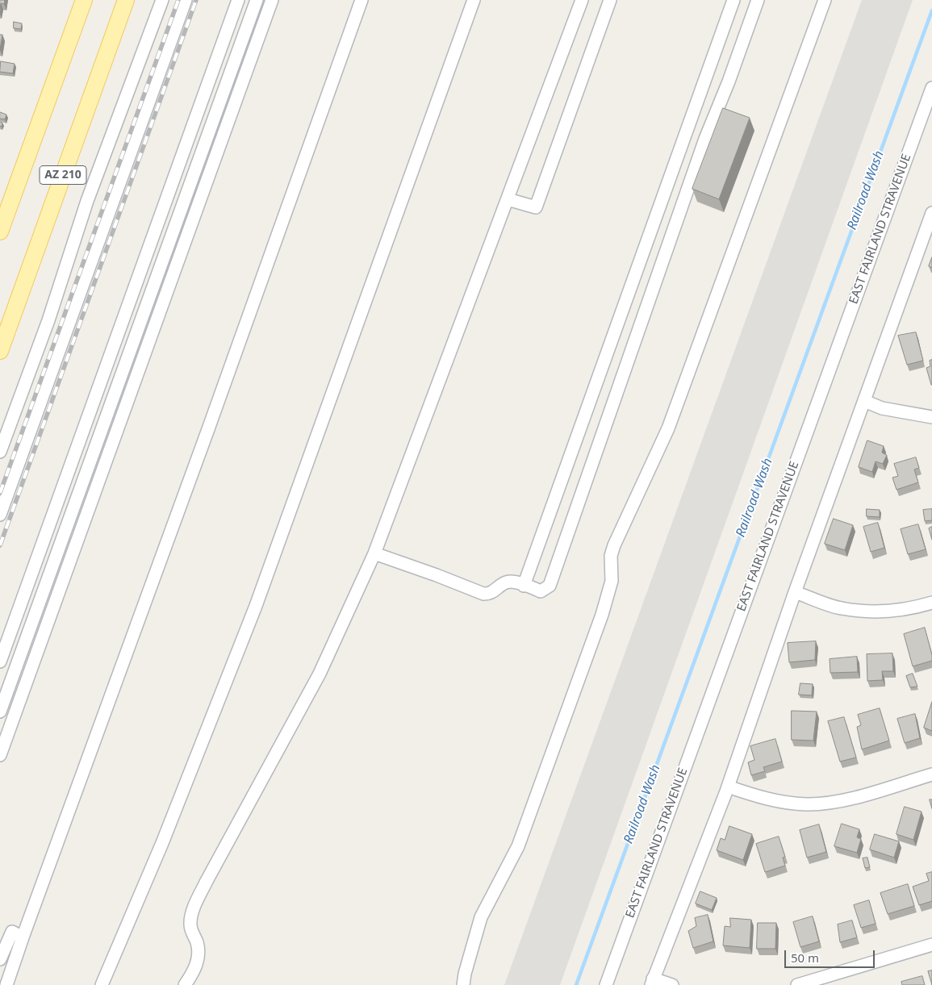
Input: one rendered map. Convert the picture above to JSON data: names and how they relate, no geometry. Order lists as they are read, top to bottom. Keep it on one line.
{"streets":{"main road":["AZ 210"],"street":["EAST FAIRLAND STRAVENUE"]},"water":["Railroad Wash"],"scale_bar":"50 m"}
